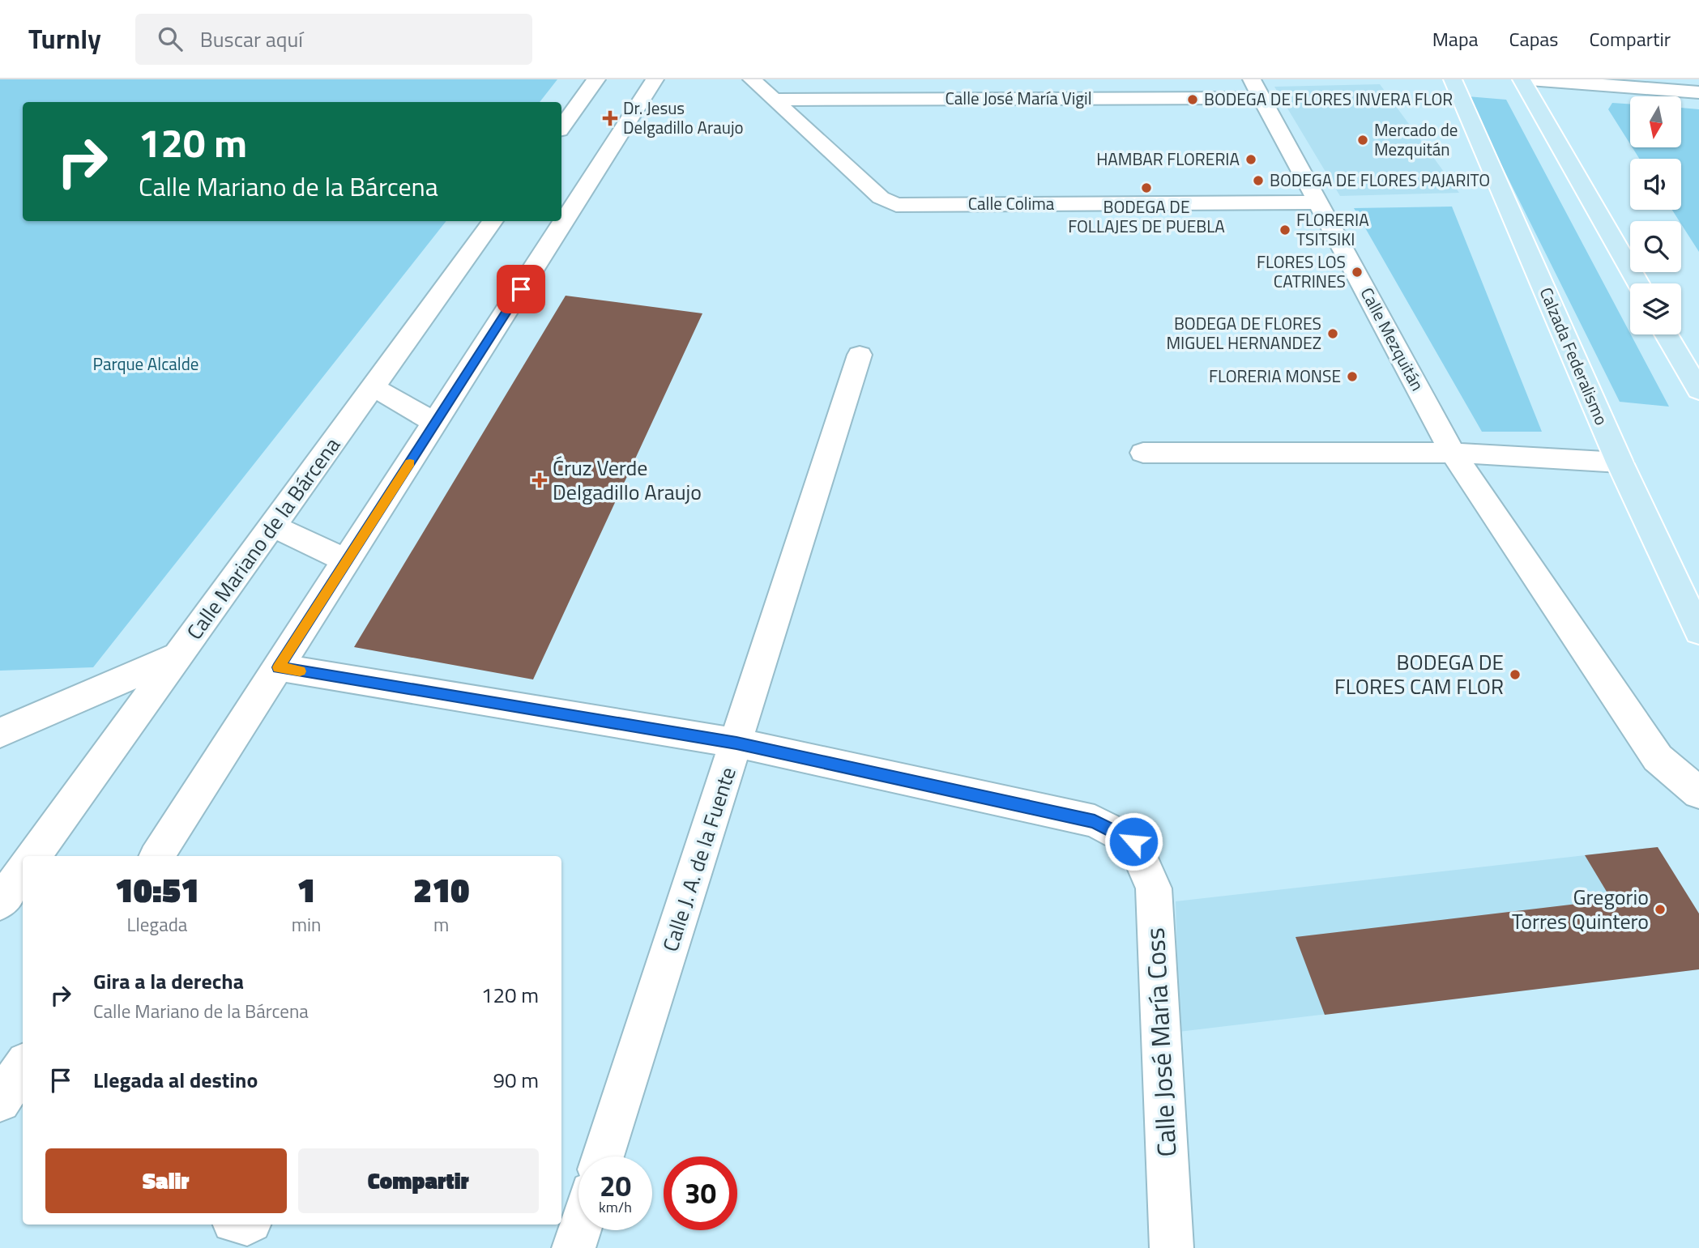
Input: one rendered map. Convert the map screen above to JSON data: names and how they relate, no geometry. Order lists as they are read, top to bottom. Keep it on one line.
{"streets":{"main road":["Calzada Federalismo"],"street":["Calle José María Vigil","Calle Colima","Calle Mezquitán","Calle Mariano de la Bárcena","Calle J. A. de la Fuente","Calle José María Coss"]},"crossings":[["Calle José María Vigil","Calle Colima"],["Calle José María Vigil","Calle Mezquitán"],["Calle Colima","Calle Mezquitán"],["Calle J. A. de la Fuente","Calle José María Coss"]],"parks":["Parque Alcalde"],"places":{"other":["BODEGA DE FLORES INVERA FLOR","Mercado de Mezquitán","HAMBAR FLORERIA","BODEGA DE FLORES PAJARITO","BODEGA DE FOLLAJES DE PUEBLA","FLORERIA TSITSIKI","FLORES LOS CATRINES","BODEGA DE FLORES MIGUEL HERNANDEZ","FLORERIA MONSE","BODEGA DE FLORES CAM FLOR","Gregorio Torres Quintero"],"health":["Dr. Jesus Delgadillo Araujo","Ćruz Verde Delgadillo Araujo"]},"north":"bottom","page":{"header":"Turnly","search":"Buscar aquí","nav":["Mapa","Capas","Compartir"],"turn":["120 m","Calle Mariano de la Bárcena"],"eta":["10:51","Llegada","1","min","210","m"],"list":[{"name":"Gira a la derecha","note":"Calle Mariano de la Bárcena","value":"120 m"},{"name":"Llegada al destino","value":"90 m"}],"buttons":["Salir","Compartir"],"speed":"20 km/h","limit":"30"}}
